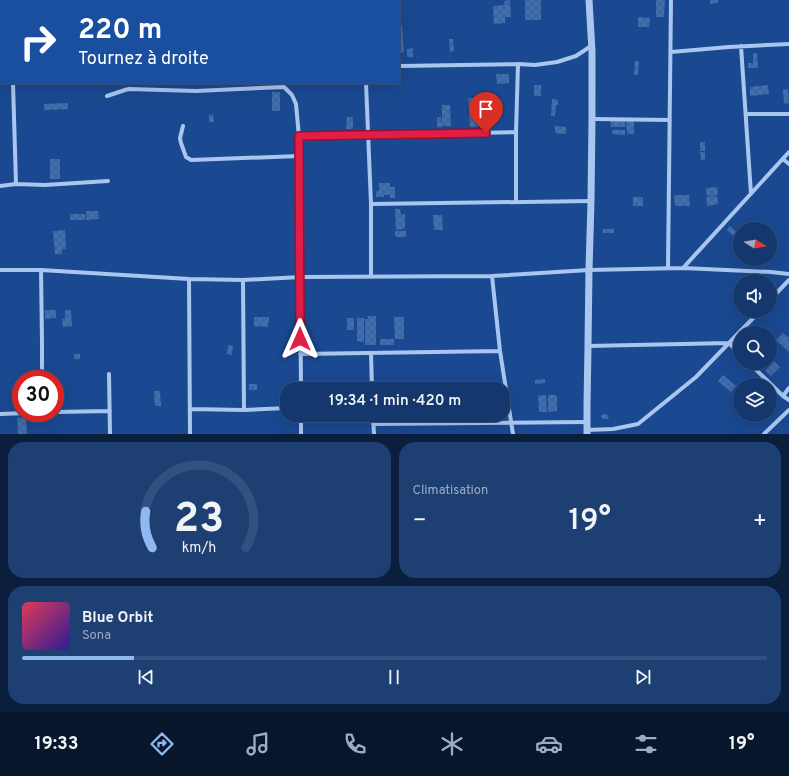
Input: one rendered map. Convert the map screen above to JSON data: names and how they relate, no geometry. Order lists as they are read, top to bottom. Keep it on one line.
{"north":"right","page":{"turn":["220 m","Tournez à droite"],"limit":"30","trip":"19:34 · 1 min · 420 m","tile":"Climatisation","heat":["−","19°","+"],"song":["Blue Orbit","Sona"],"tabs":["19:33","19°"],"gauge":["23","km/h"]}}
